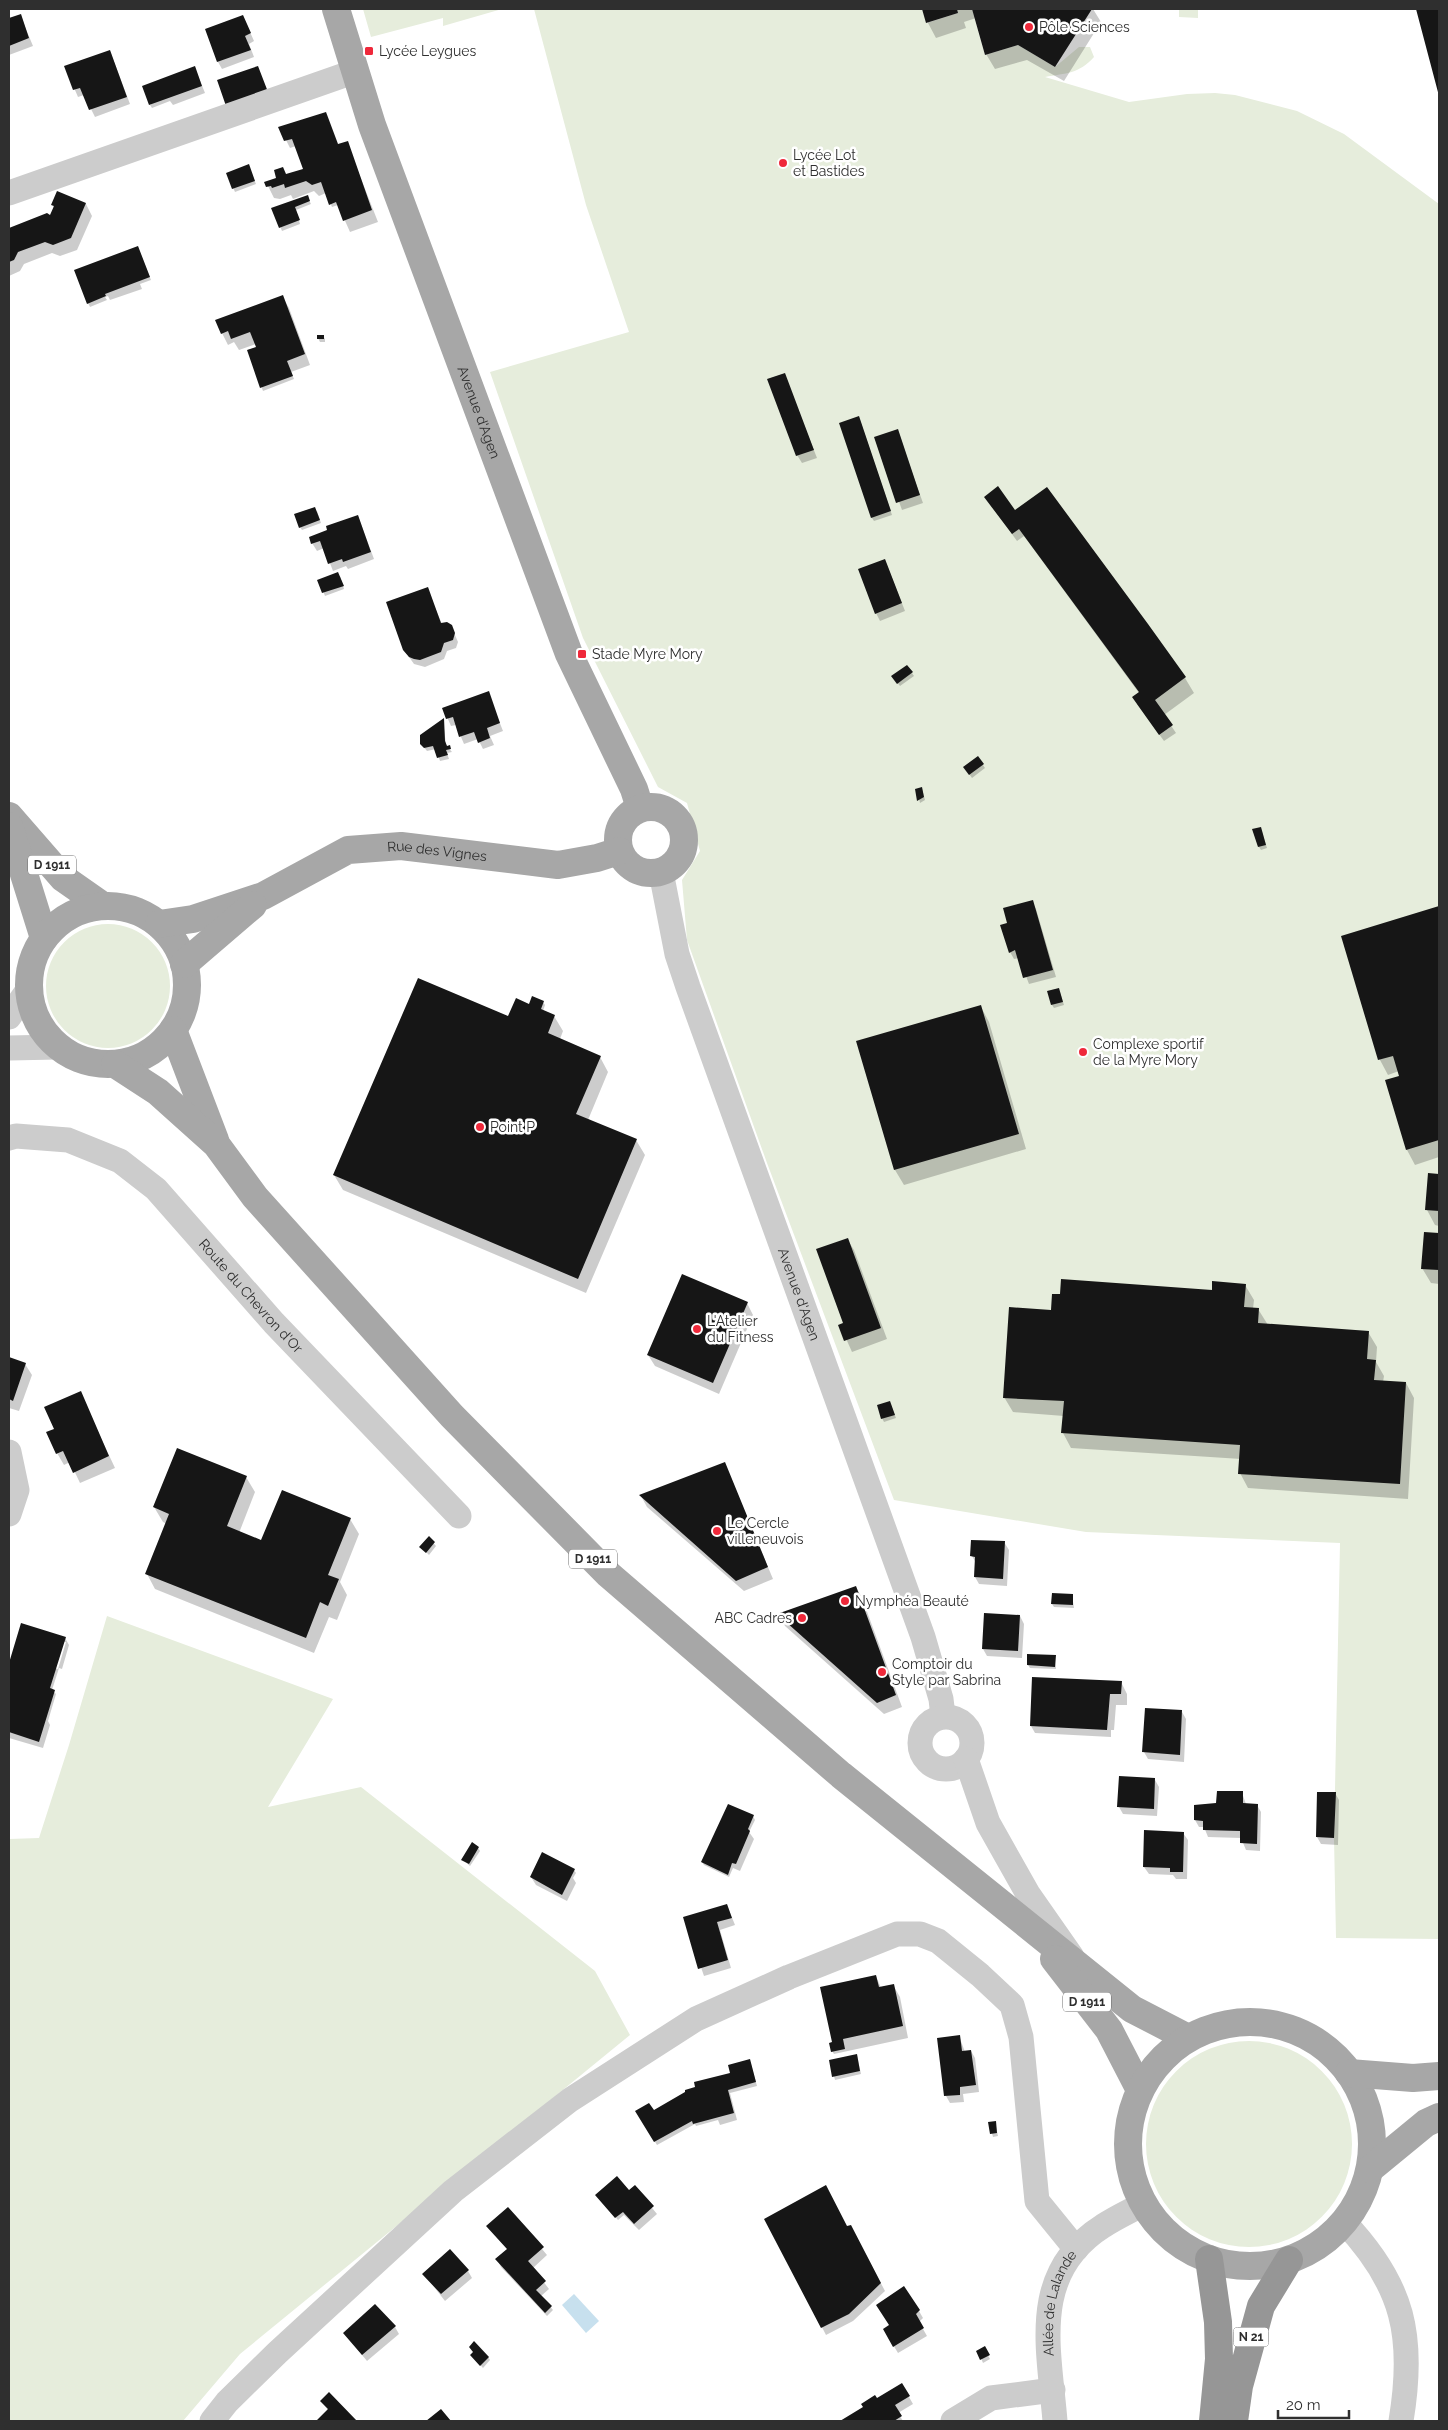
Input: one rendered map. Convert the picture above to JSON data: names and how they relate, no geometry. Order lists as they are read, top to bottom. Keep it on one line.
{"streets":{"highway":["N 21"],"main road":["Avenue d'Agen","Rue des Vignes","D 1911"],"street":["Route du Chevron d'Or","Allée de Lalande"]},"crossings":[["Avenue d'Agen","Rue des Vignes"],["Rue des Vignes","D 1911"]],"places":{"other":["Pôle Sciences","Lycée Lot et Bastides","Complexe sportif de la Myre Mory","Point P","L'Atelier du Fitness","Le Cercle villeneuvois","Nymphéa Beauté","ABC Cadres","Comptoir du Style par Sabrina"],"transit":["Lycée Leygues","Stade Myre Mory"]},"scale_bar":"20 m"}
